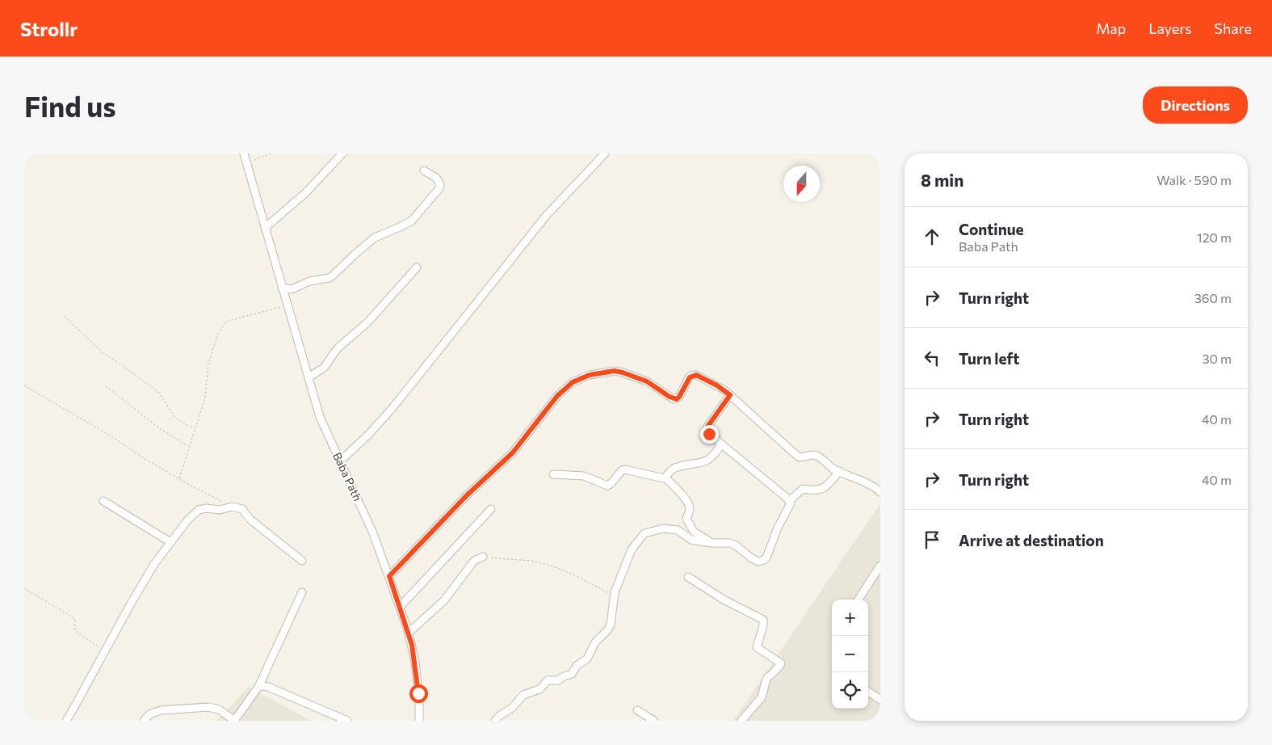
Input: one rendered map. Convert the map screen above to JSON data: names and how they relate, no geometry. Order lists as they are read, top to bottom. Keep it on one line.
{"streets":{"street":["Baba Path"]},"north":"bottom","page":{"header":"Strollr","nav":["Map","Layers","Share"],"buttons":"Directions","title":"Find us","heading":["8 min","Walk · 590 m"],"list":[["Continue","Baba Path","120 m"],["Turn right","360 m"],["Turn left","30 m"],["Turn right","40 m"],["Turn right","40 m"],"Arrive at destination"],"map_buttons":["+","−"]}}
